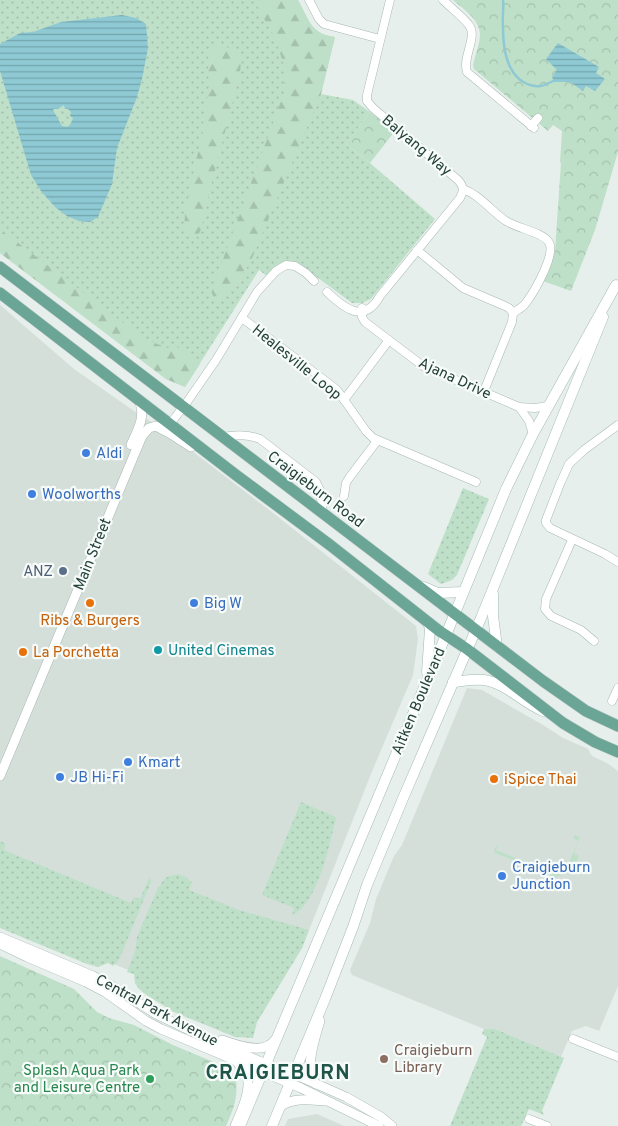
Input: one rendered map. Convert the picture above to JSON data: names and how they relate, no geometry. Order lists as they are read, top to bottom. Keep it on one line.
{"streets":{"main road":["Craigieburn Road","Aitken Boulevard"],"street":["Balyang Way","Healesville Loop","Ajana Drive","Main Street","Central Park Avenue"]},"crossings":[["Ajana Drive","Aitken Boulevard"],["Craigieburn Road","Aitken Boulevard"],["Aitken Boulevard","Central Park Avenue"]],"districts":["CRAIGIEBURN"],"places":["Aldi","Woolworths","ANZ","Ribs & Burgers","Big W","United Cinemas","La Porchetta","Kmart","JB Hi-Fi","iSpice Thai","Craigieburn Junction","Craigieburn Library","Splash Aqua Park and Leisure Centre"]}
